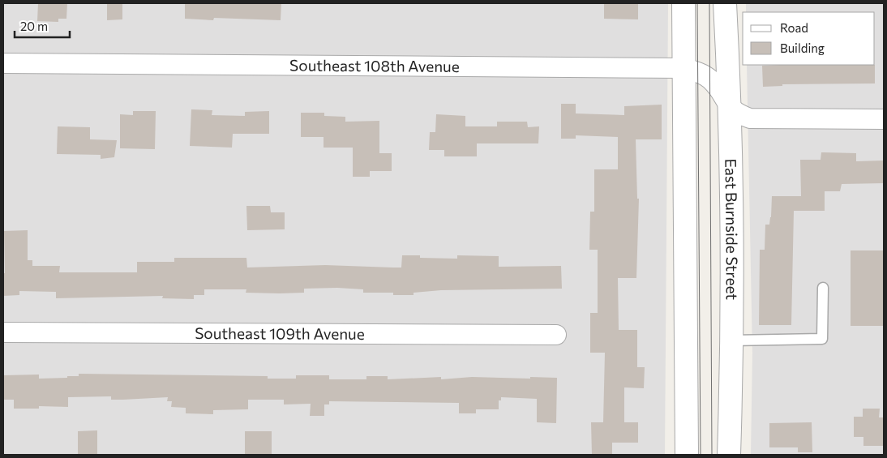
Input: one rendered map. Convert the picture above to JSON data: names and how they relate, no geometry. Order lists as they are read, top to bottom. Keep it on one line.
{"streets":{"street":["Southeast 108th Avenue","East Burnside Street","Southeast 109th Avenue"]},"crossings":[["Southeast 108th Avenue","East Burnside Street"]],"legend":["Road","Building"],"scale_bar":"20 m"}
